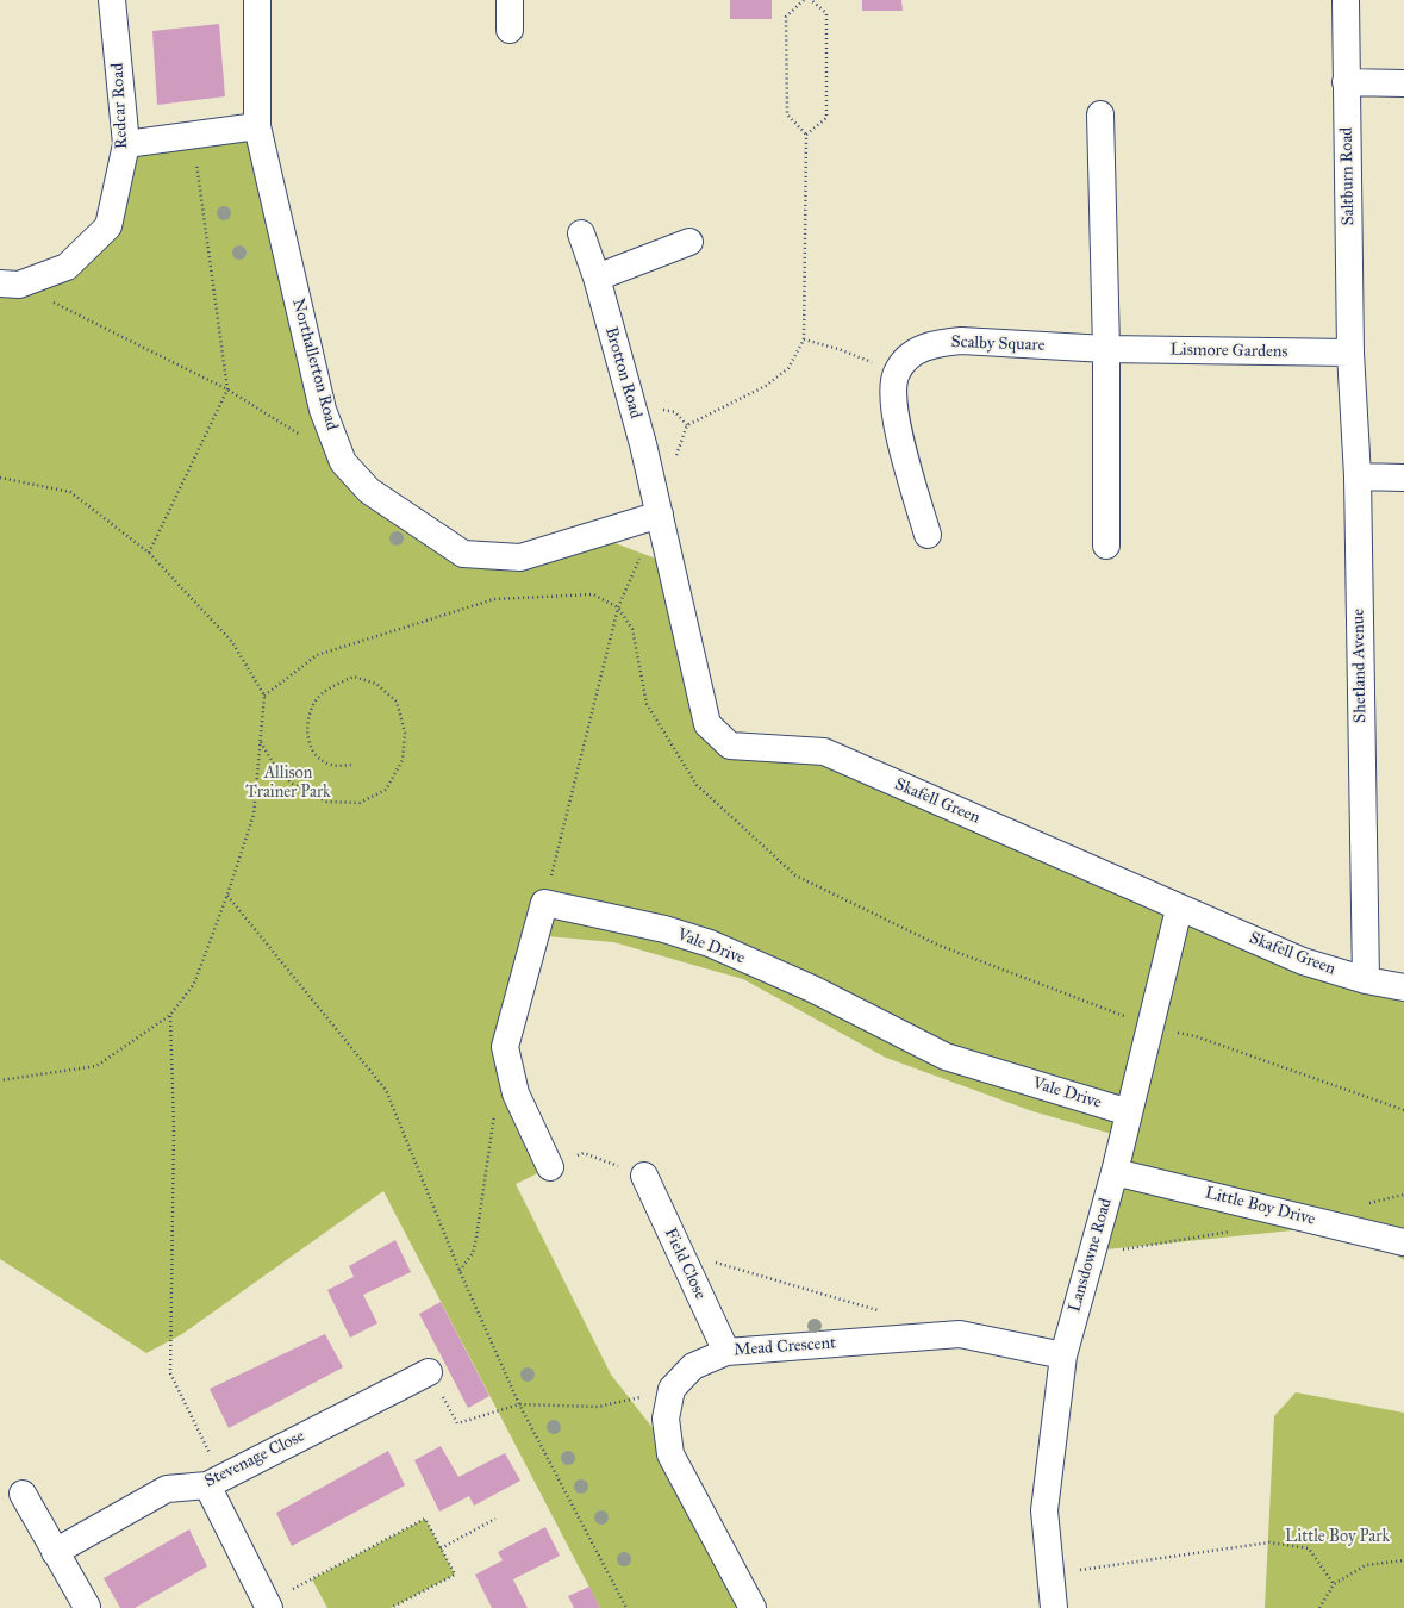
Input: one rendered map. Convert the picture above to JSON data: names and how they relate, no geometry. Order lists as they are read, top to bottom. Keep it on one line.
{"streets":{"street":["Redcar Road","Saltburn Road","Scalby Square","Lismore Gardens","Northallerton Road","Brotton Road","Shetland Avenue","Skafell Green","Vale Drive","Little Boy Drive","Lansdowne Road","Field Close","Mead Crescent","Stevenage Close"]},"crossings":[["Saltburn Road","Lismore Gardens"],["Saltburn Road","Shetland Avenue"],["Scalby Square","Lismore Gardens"],["Lismore Gardens","Shetland Avenue"],["Northallerton Road","Brotton Road"],["Northallerton Road","Skafell Green"],["Brotton Road","Skafell Green"],["Shetland Avenue","Skafell Green"],["Skafell Green","Lansdowne Road"],["Vale Drive","Lansdowne Road"],["Little Boy Drive","Lansdowne Road"],["Lansdowne Road","Mead Crescent"],["Field Close","Mead Crescent"]],"parks":["Allison Trainer Park","Little Boy Park"]}
